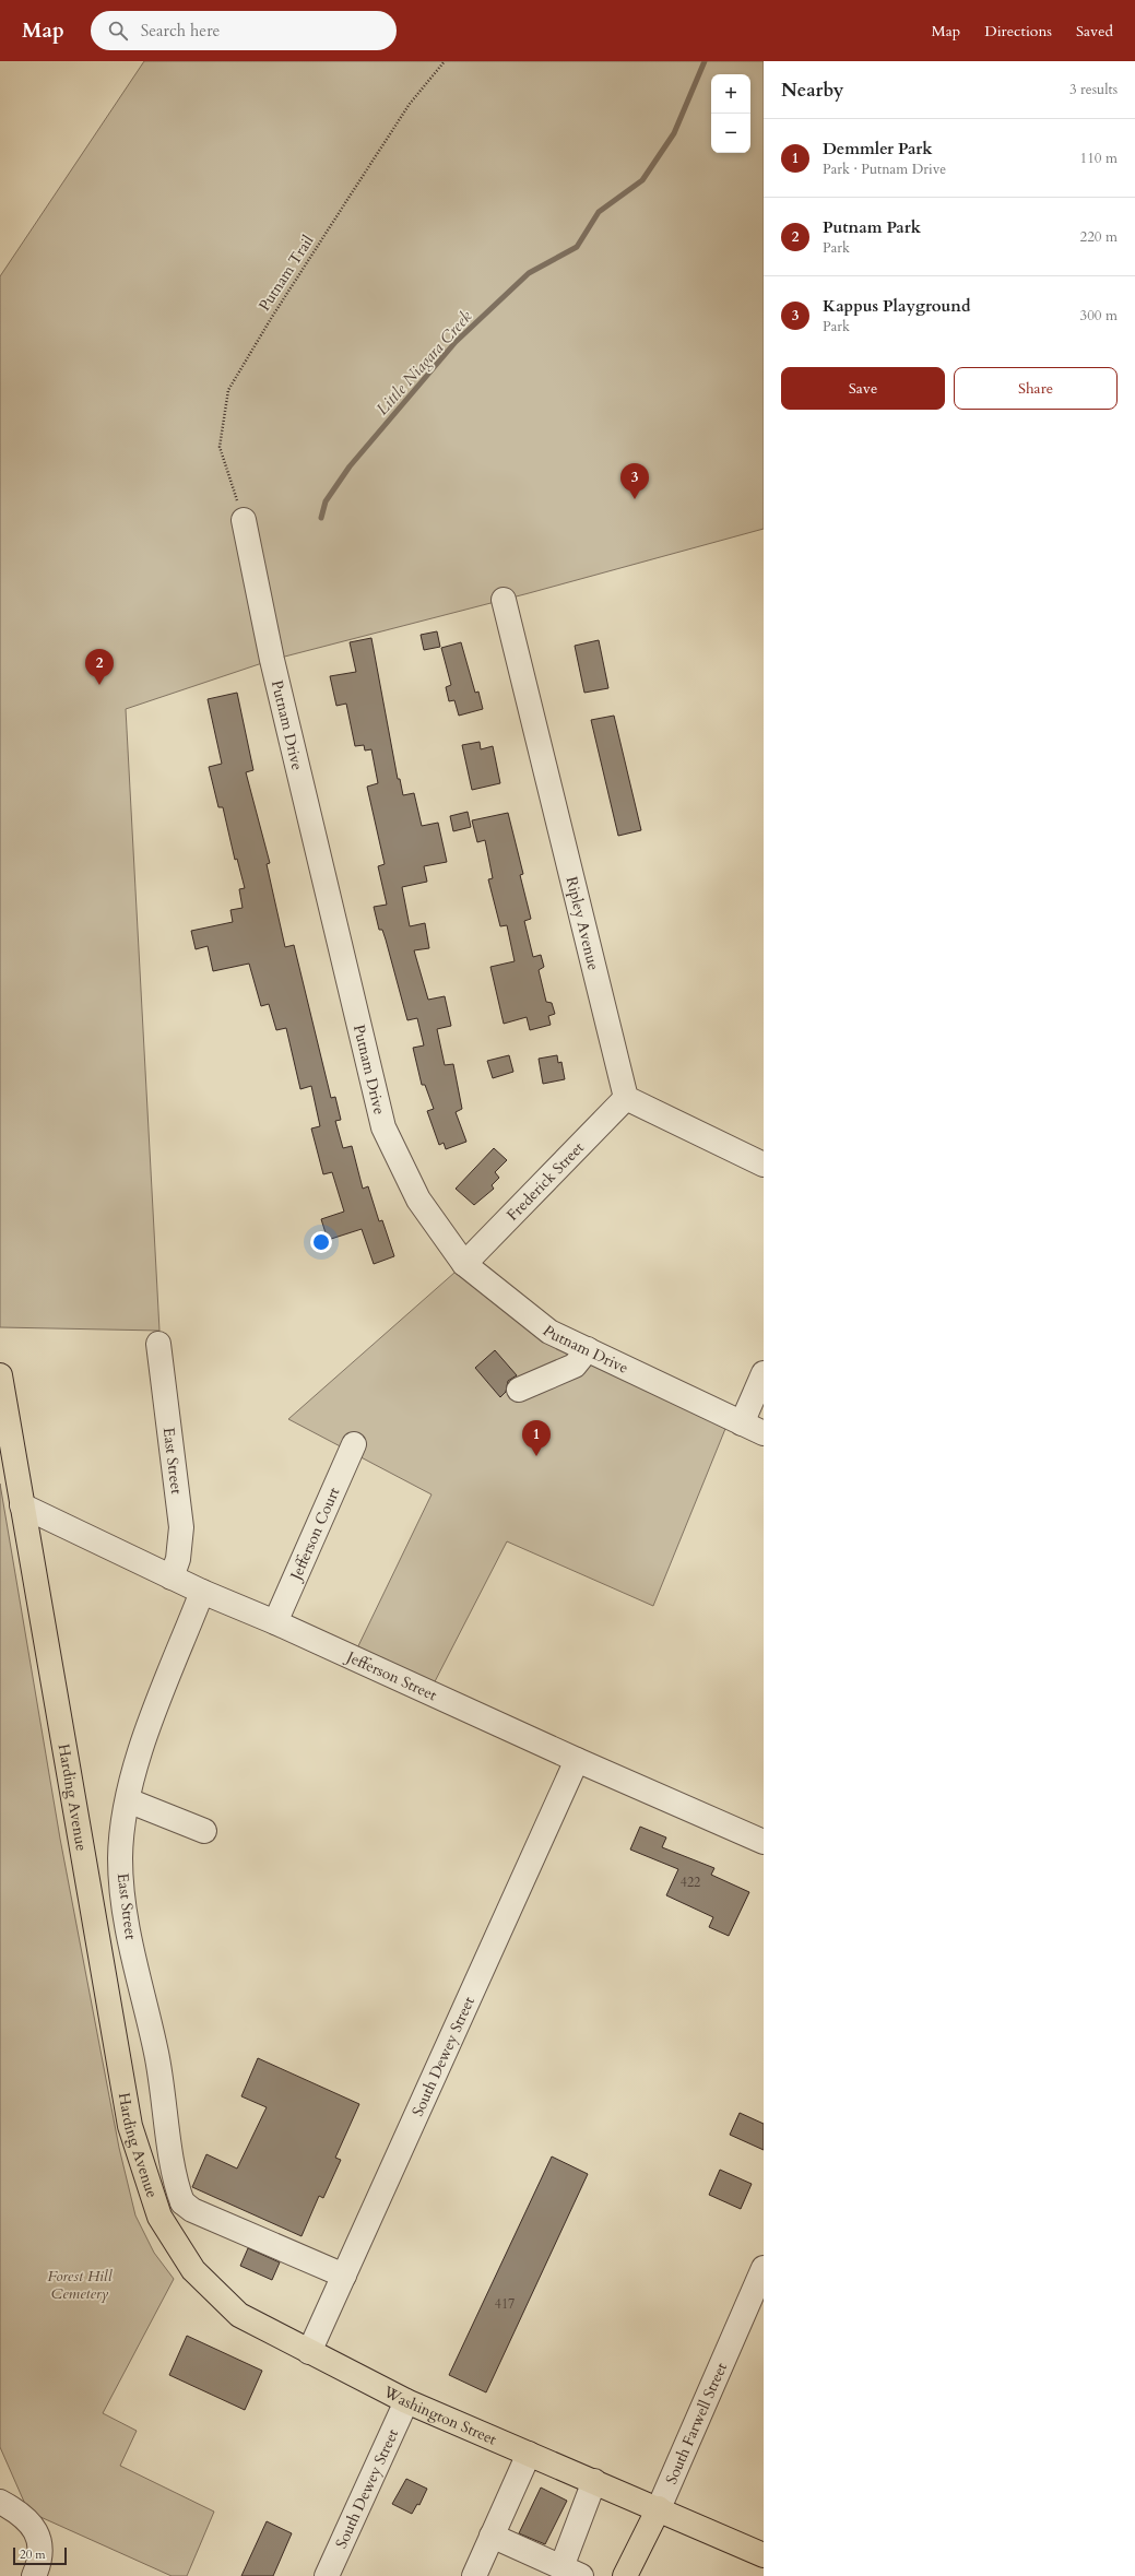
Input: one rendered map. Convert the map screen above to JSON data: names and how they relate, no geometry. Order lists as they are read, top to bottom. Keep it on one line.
{"streets":{"main road":["Harding Avenue","Washington Street","South Farwell Street"],"street":["Putnam Drive","Ripley Avenue","Frederick Street","East Street","Jefferson Court","Jefferson Street","South Dewey Street"],"path":["Putnam Trail"]},"crossings":[["Putnam Trail","Putnam Drive"],["Putnam Drive","Frederick Street"],["Ripley Avenue","Frederick Street"],["East Street","Jefferson Street"],["Jefferson Court","Jefferson Street"],["Jefferson Street","Harding Avenue"],["Jefferson Street","South Dewey Street"],["Harding Avenue","Washington Street"],["South Dewey Street","Washington Street"],["Washington Street","South Farwell Street"]],"water":["Little Niagara Creek"],"parks":["Forest Hill Cemetery"],"house_numbers":["422","417"],"scale_bar":"20 m","page":{"header":"Map","search":"Search here","nav":["Map","Directions","Saved"],"heading":["Nearby","3 results"],"map_buttons":["+","−"],"list":[{"mark":"1","name":"Demmler Park","note":"Park · Putnam Drive","value":"110 m"},{"mark":"2","name":"Putnam Park","note":"Park","value":"220 m"},{"mark":"3","name":"Kappus Playground","note":"Park","value":"300 m"}],"buttons":["Save","Share"],"pins":["3","2","1"],"scale":"20 m"}}
